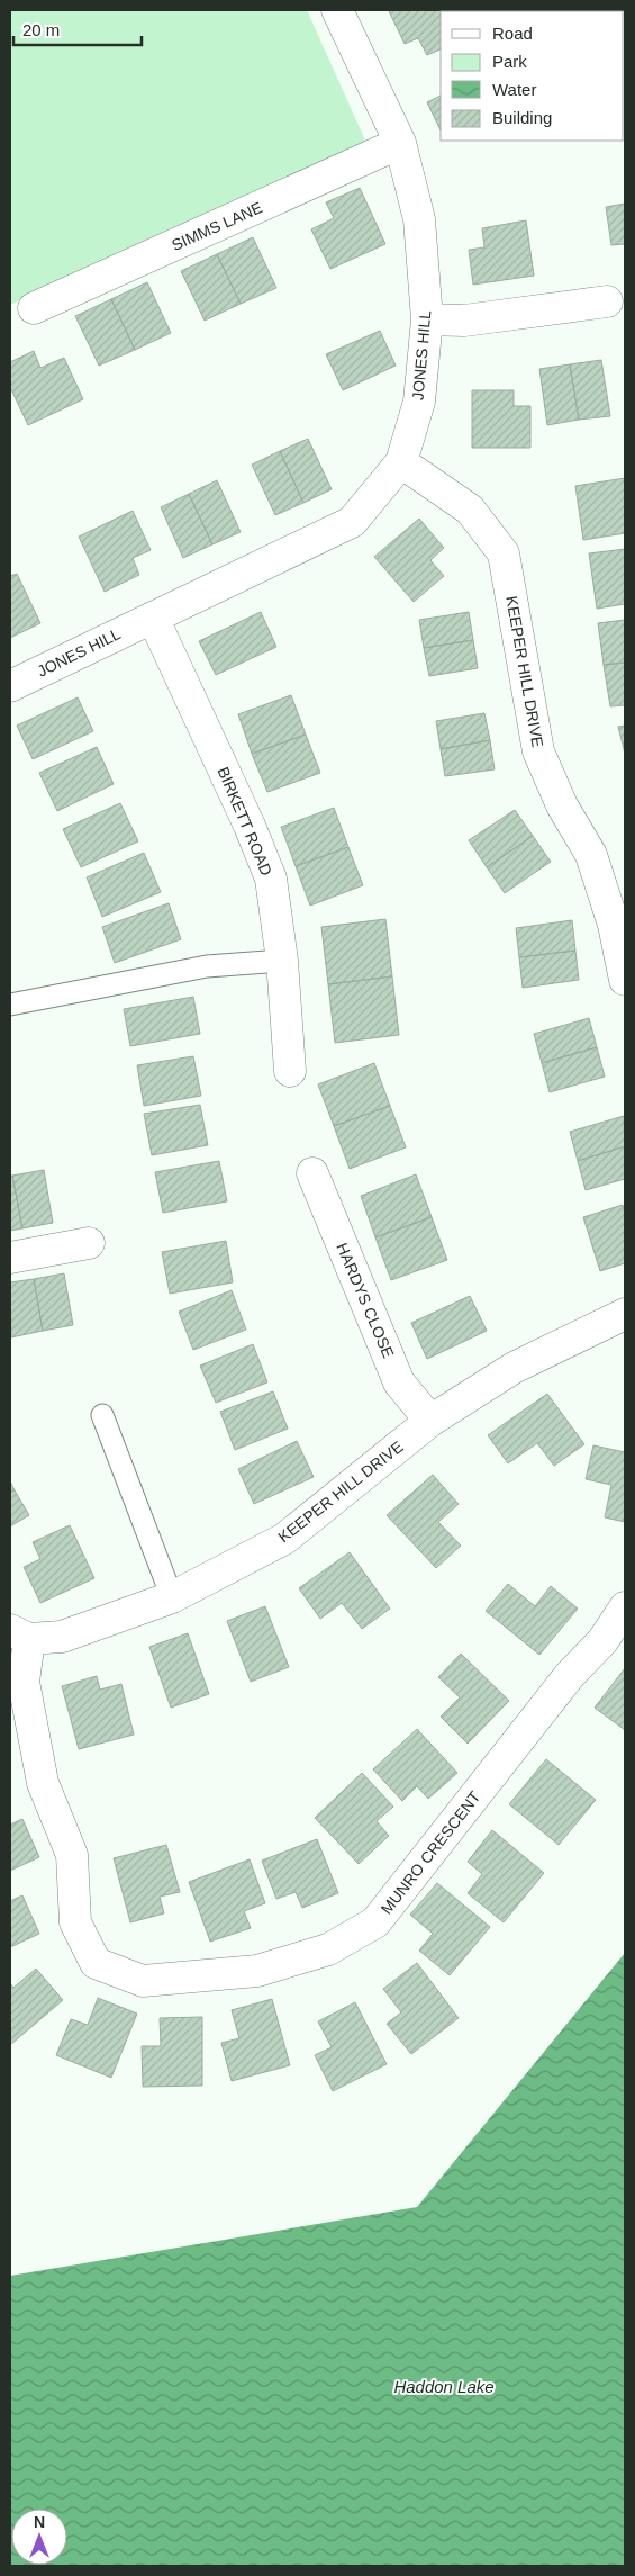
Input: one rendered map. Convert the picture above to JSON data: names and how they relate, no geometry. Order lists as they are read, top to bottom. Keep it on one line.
{"streets":{"street":["SIMMS LANE","JONES HILL","KEEPER HILL DRIVE","BIRKETT ROAD","HARDYS CLOSE","MUNRO CRESCENT"]},"crossings":[["SIMMS LANE","JONES HILL"],["JONES HILL","KEEPER HILL DRIVE"],["JONES HILL","BIRKETT ROAD"],["KEEPER HILL DRIVE","HARDYS CLOSE"],["KEEPER HILL DRIVE","MUNRO CRESCENT"]],"water":["Haddon Lake"],"legend":["Road","Park","Water","Building"],"scale_bar":"20 m","north":"top"}
